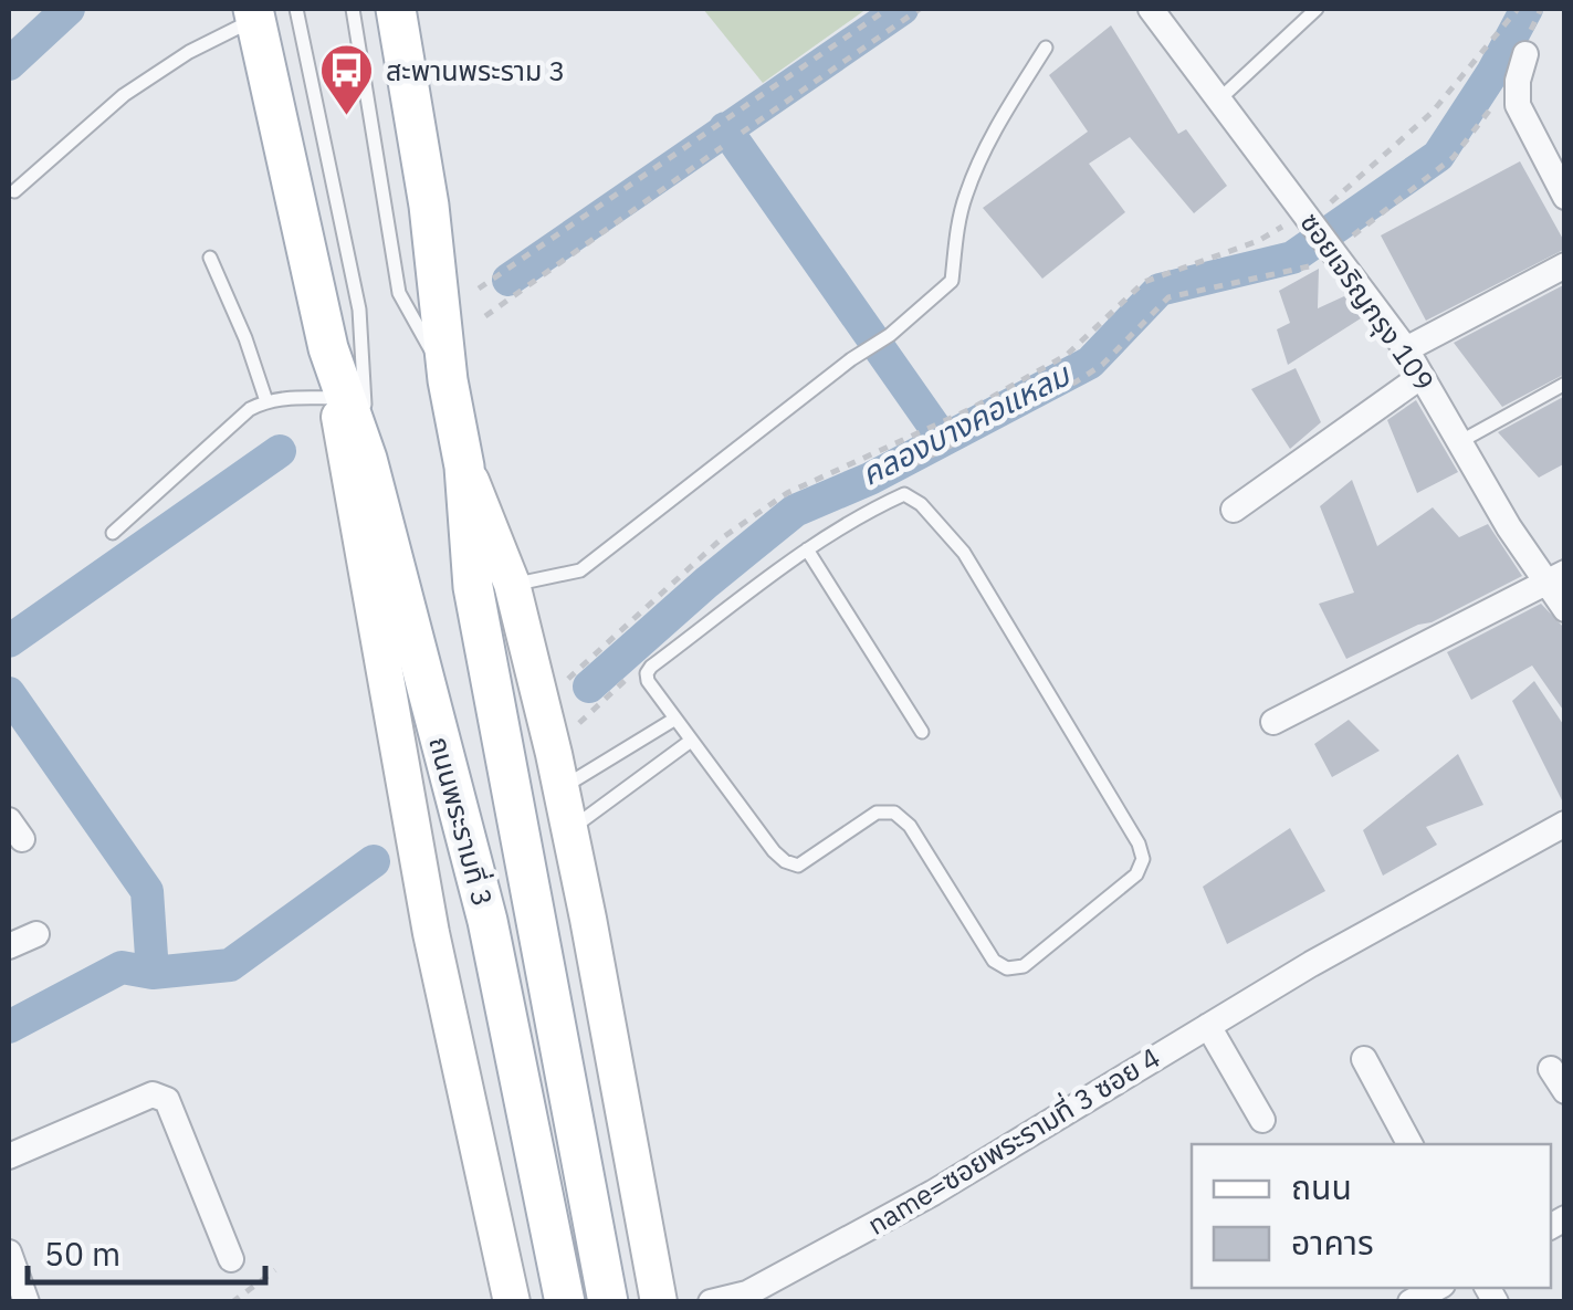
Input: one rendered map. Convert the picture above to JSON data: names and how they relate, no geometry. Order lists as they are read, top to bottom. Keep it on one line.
{"streets":{"main road":["ถนนพระรามที่ 3"],"street":["ซอยเจริญกรุง 109","name=ซอยพระรามที่ 3 ซอย 4"]},"water":["คลองบางคอแหลม"],"places":{"bus stop":["สะพานพระราม 3"]},"legend":["ถนน","อาคาร"],"scale_bar":"50 m"}
